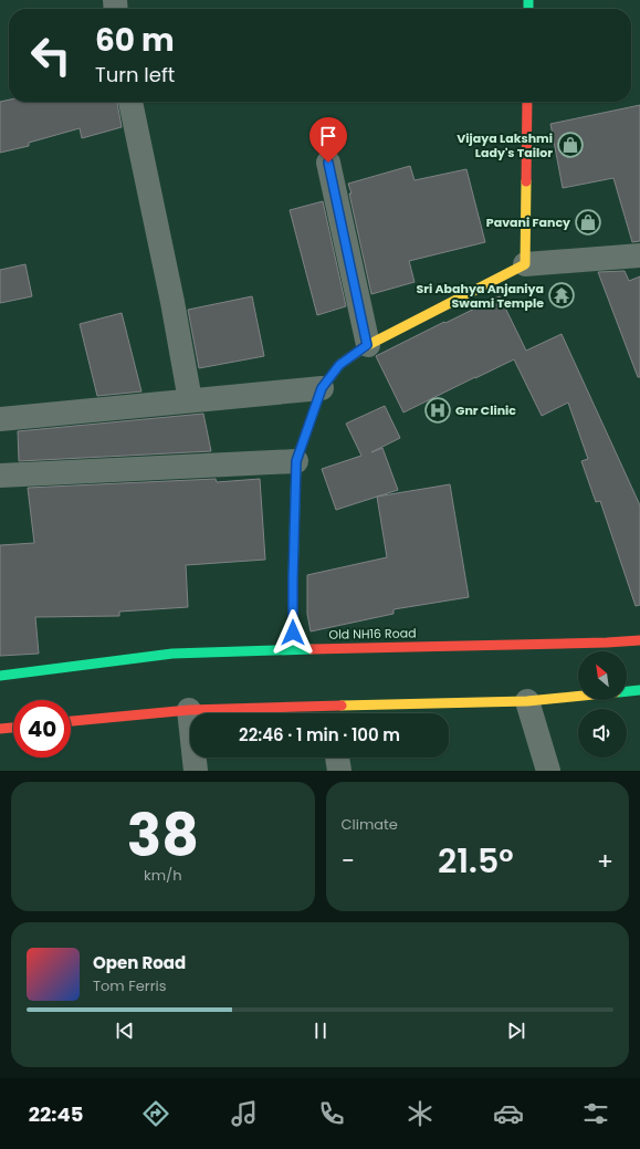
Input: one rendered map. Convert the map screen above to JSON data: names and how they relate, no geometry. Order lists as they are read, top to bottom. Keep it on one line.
{"streets":{"main road":["Old NH16 Road"]},"places":{"shop":["Vijaya Lakshmi Lady's Tailor","Pavani Fancy"],"temple":["Sri Abahya Anjaniya Swami Temple"],"hospital":["Gnr Clinic"]},"north":"top left","page":{"turn":["60 m","Turn left"],"limit":"40","trip":"22:46 · 1 min · 100 m","tile":[["38","km/h"],"Climate"],"heat":["−","21.5°","+"],"song":["Open Road","Tom Ferris"],"tabs":"22:45"}}
